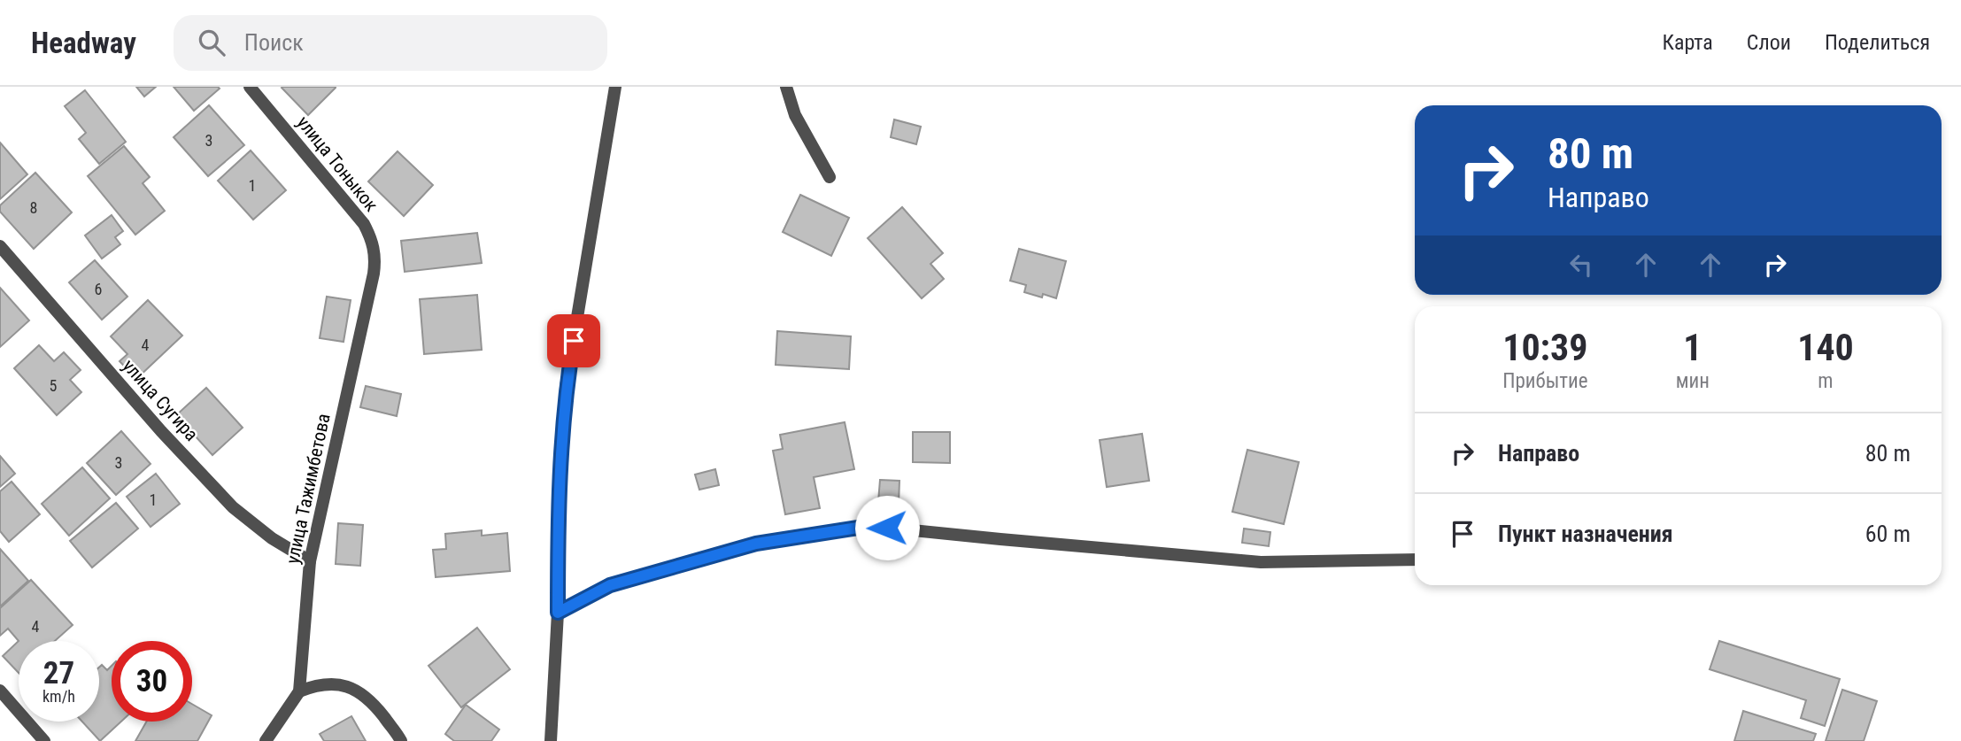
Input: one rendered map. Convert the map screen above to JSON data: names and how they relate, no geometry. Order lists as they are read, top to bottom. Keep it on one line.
{"streets":{"street":["улица Тоныкок","улица Сугира","улица Тажимбетова"]},"crossings":[["улица Тоныкок","улица Тажимбетова"],["улица Сугира","улица Тажимбетова"]],"house_numbers":["3","1","8","6","4","5","3","1","4"],"page":{"header":"Headway","search":"Поиск","nav":["Карта","Слои","Поделиться"],"turn":["80 m","Направо"],"eta":["10:39","Прибытие","1","мин","140","m"],"list":[{"name":"Направо","value":"80 m"},{"name":"Пункт назначения","value":"60 m"}],"speed":"27 km/h","limit":"30"}}
